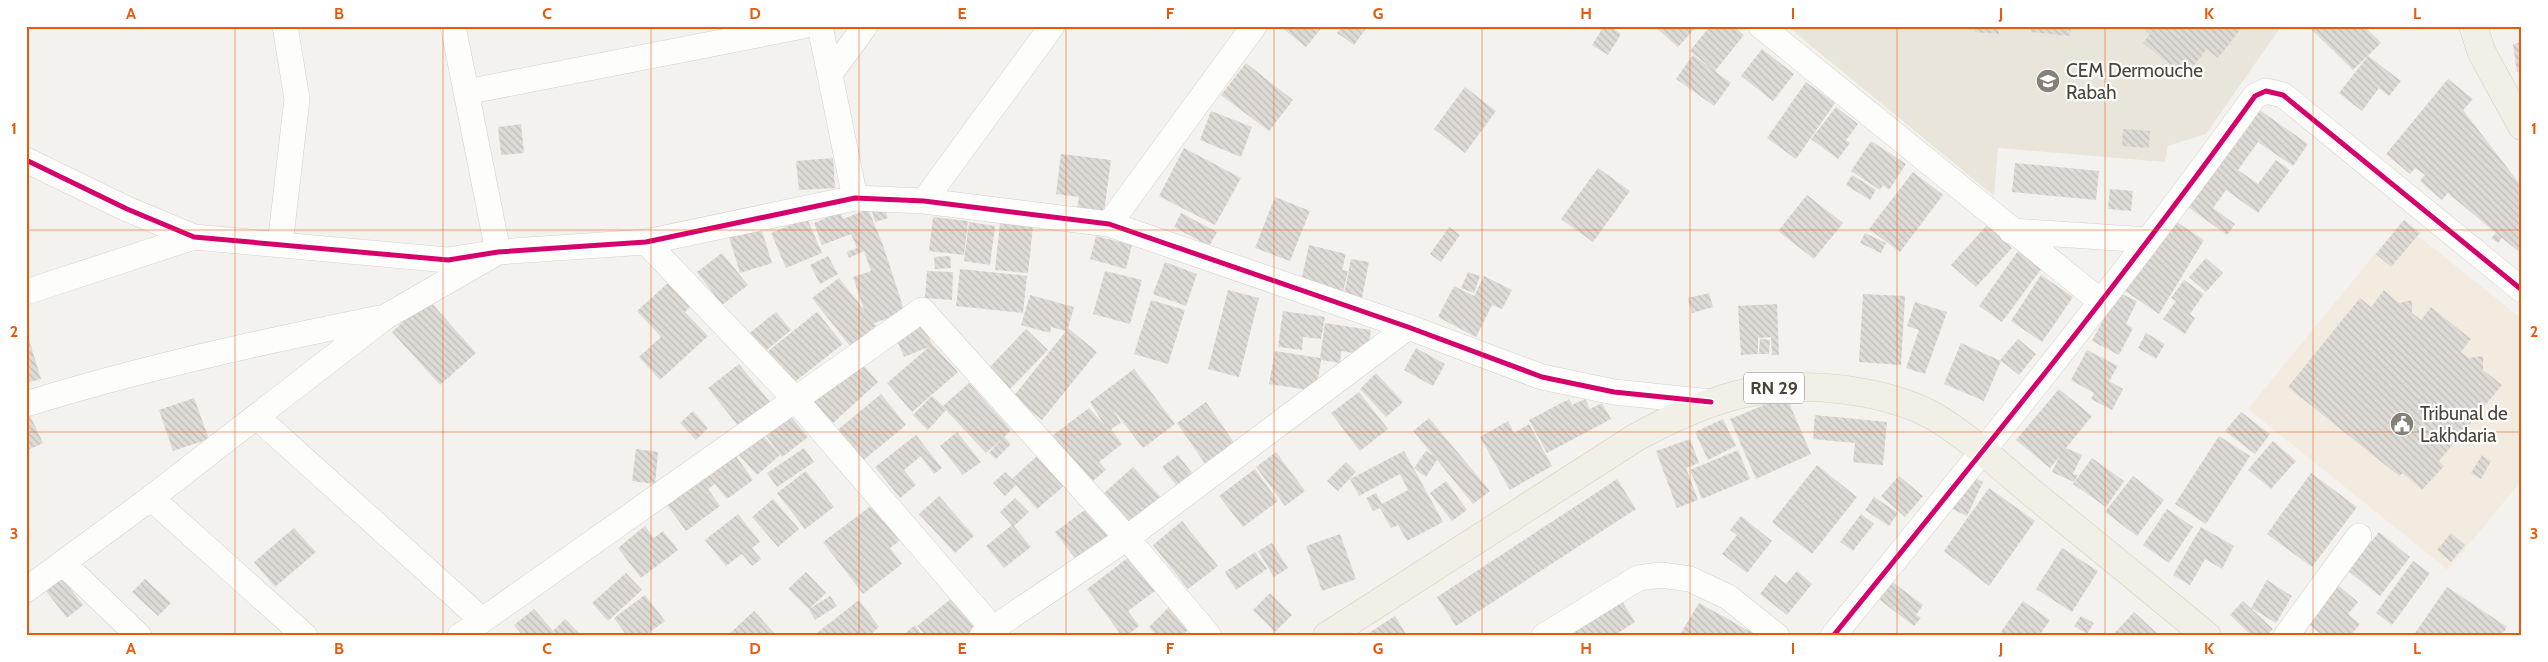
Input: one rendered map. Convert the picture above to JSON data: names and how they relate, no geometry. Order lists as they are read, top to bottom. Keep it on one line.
{"streets":{"main road":["RN 29"]},"places":{"school or university":["CEM Dermouche Rabah"],"public building":["Tribunal de Lakhdaria"]},"grid":{"columns":["A","B","C","D","E","F","G","H","I","J","K","L"],"rows":["1","2","3"]}}
